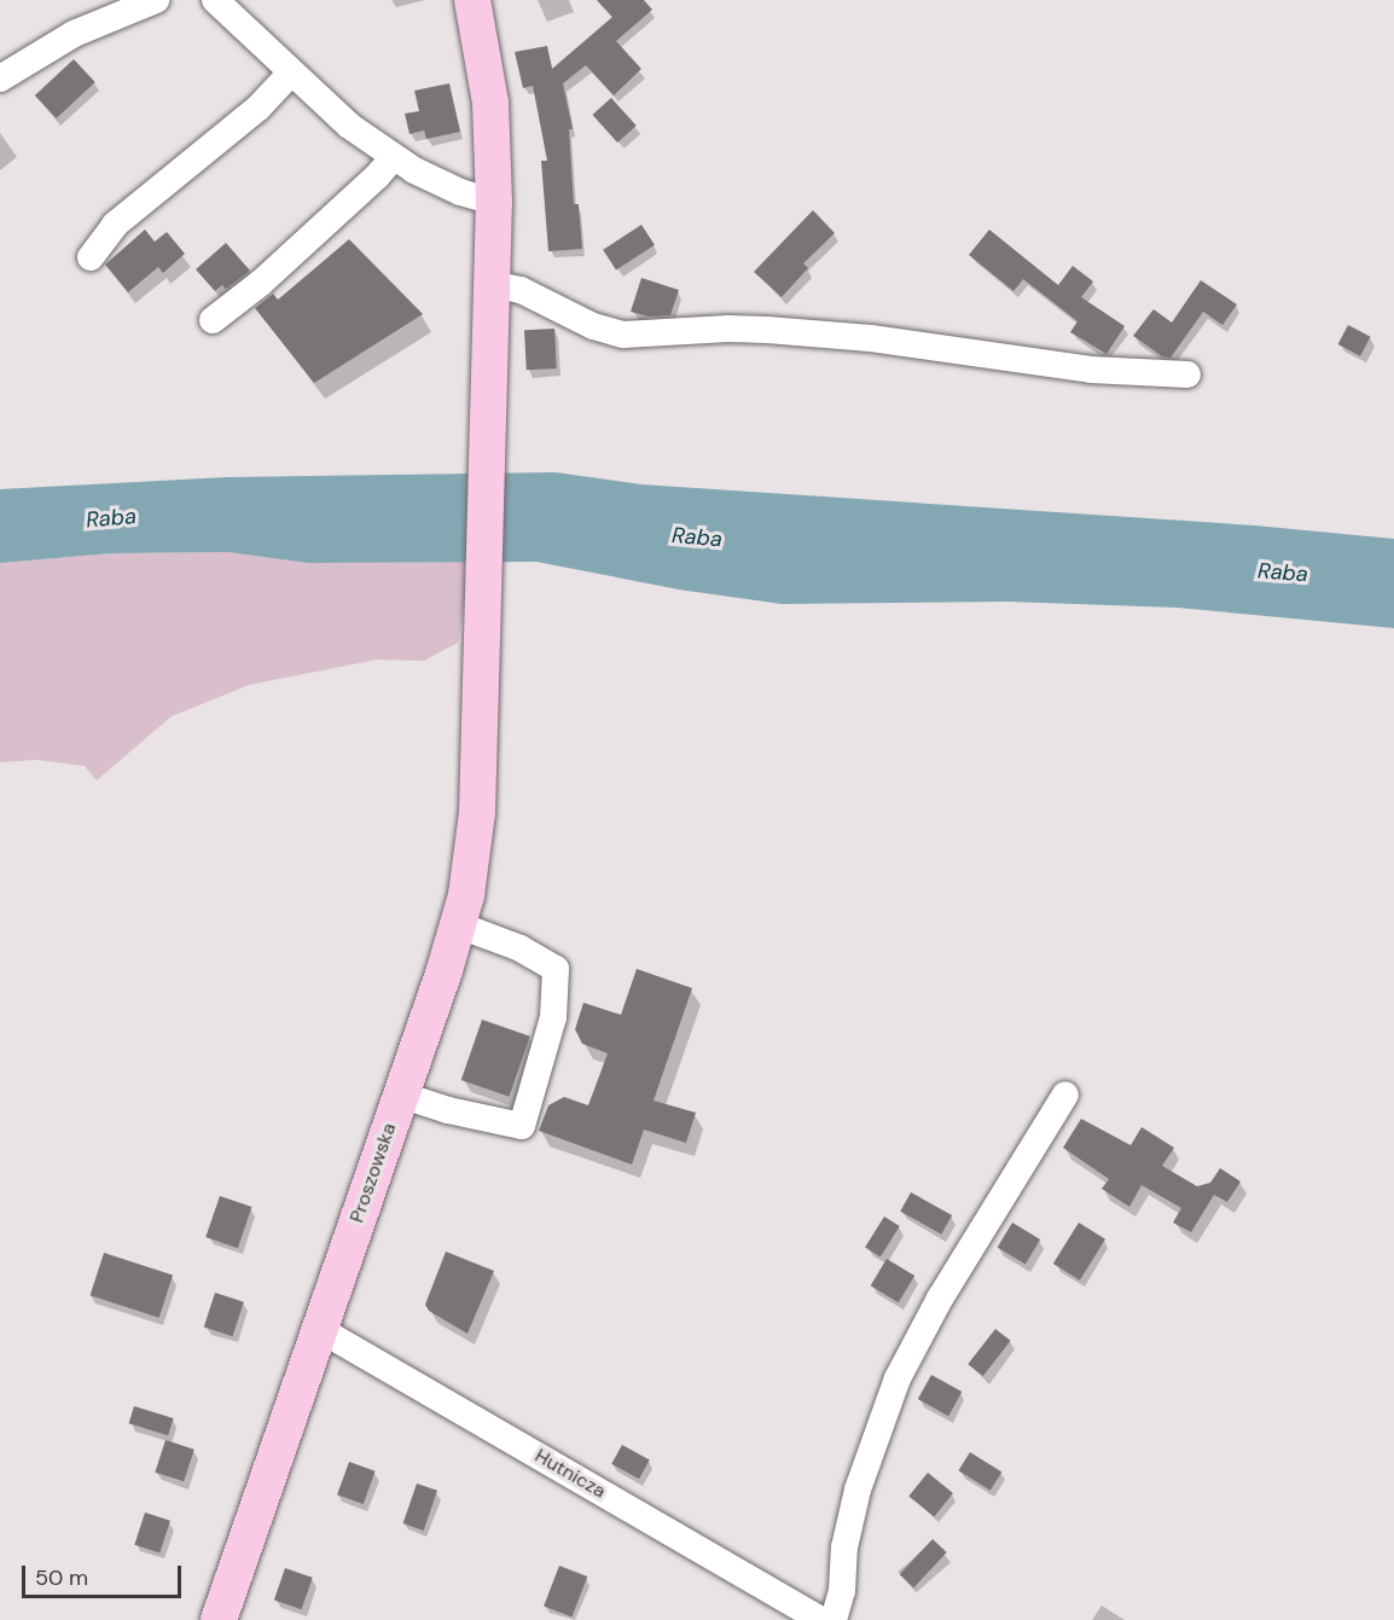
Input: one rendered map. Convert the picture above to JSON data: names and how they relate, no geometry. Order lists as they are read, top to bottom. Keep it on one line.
{"streets":{"main road":["Proszowska"],"street":["Hutnicza"]},"crossings":[["Proszowska","Hutnicza"]],"water":["Raba"],"scale_bar":"50 m"}
